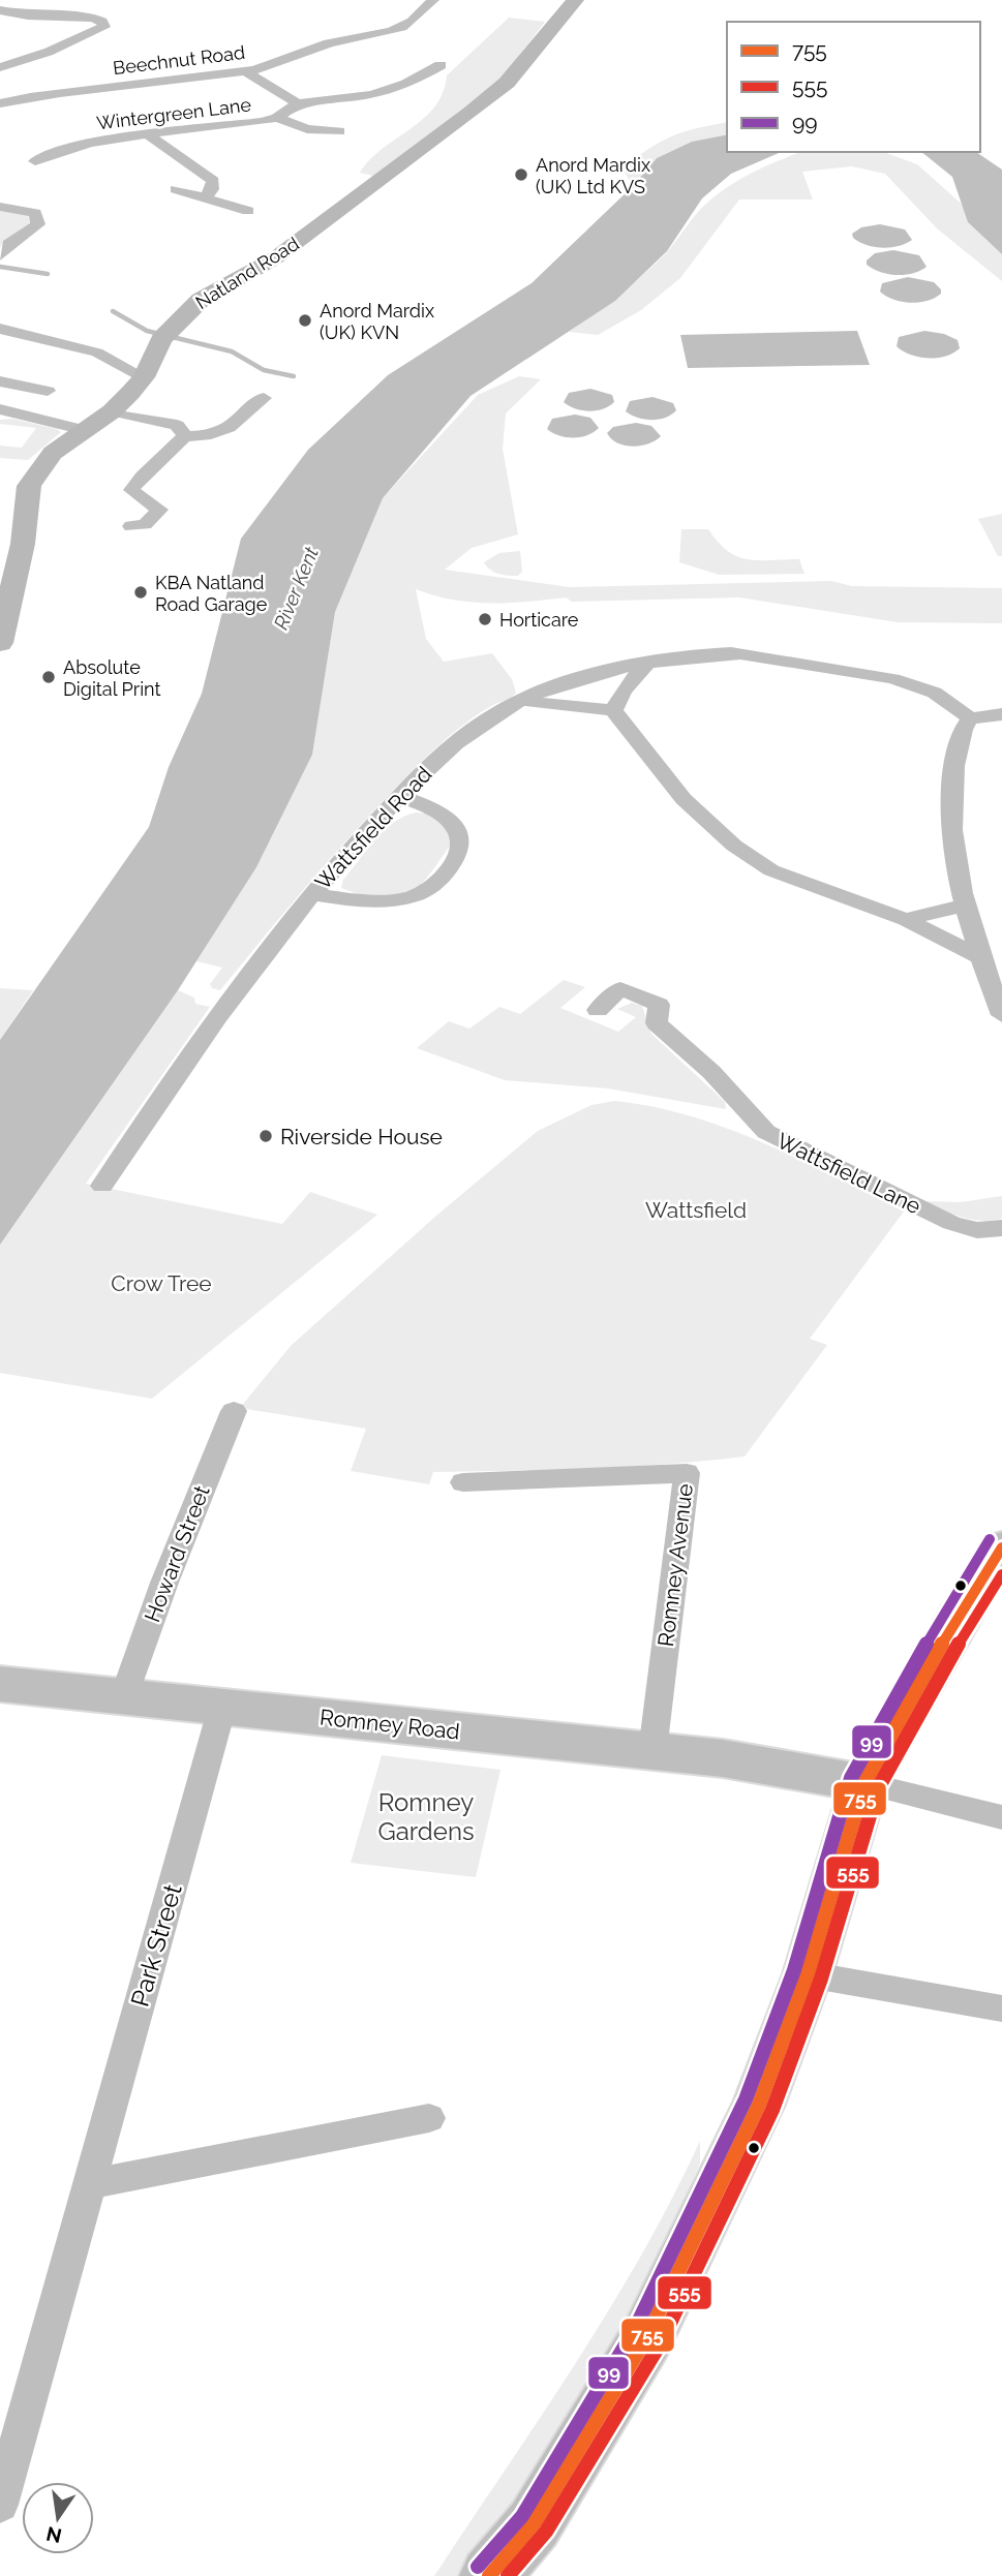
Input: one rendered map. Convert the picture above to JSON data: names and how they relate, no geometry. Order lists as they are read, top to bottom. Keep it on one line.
{"streets":{"main road":["Romney Road"],"street":["Beechnut Road","Wintergreen Lane","Natland Road","Wattsfield Road","Wattsfield Lane","Howard Street","Romney Avenue","Park Street"]},"crossings":[["Beechnut Road","Wintergreen Lane"],["Howard Street","Romney Road"],["Romney Avenue","Romney Road"],["Romney Road","Park Street"]],"water":["River Kent"],"parks":["Wattsfield","Crow Tree","Romney Gardens"],"places":["Anord Mardix (UK) Ltd KVS","Anord Mardix (UK) KVN","KBA Natland Road Garage","Horticare","Absolute Digital Print","Riverside House"],"lines":["transit line 99","transit line 755","transit line 555"],"legend":["755","555","99"],"north":"bottom"}
